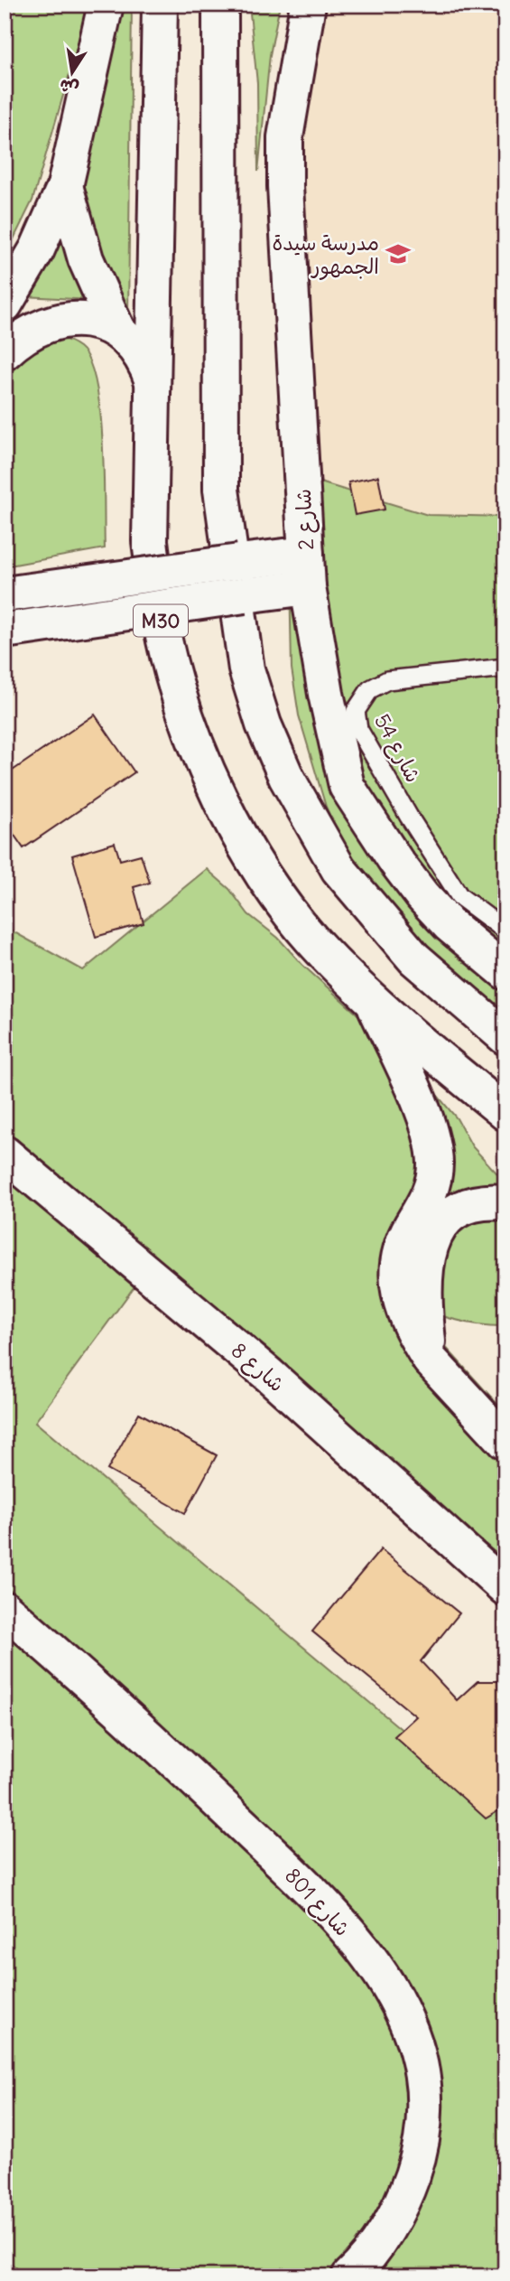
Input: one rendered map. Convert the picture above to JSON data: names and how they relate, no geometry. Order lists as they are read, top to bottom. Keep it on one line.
{"streets":{"main road":["شارع 2","M30","شارع 8","شارع 801"],"lane":["شارع 54"]},"places":{"school or university":["مدرسة سيدة الجمهور"]},"north":"bottom"}
